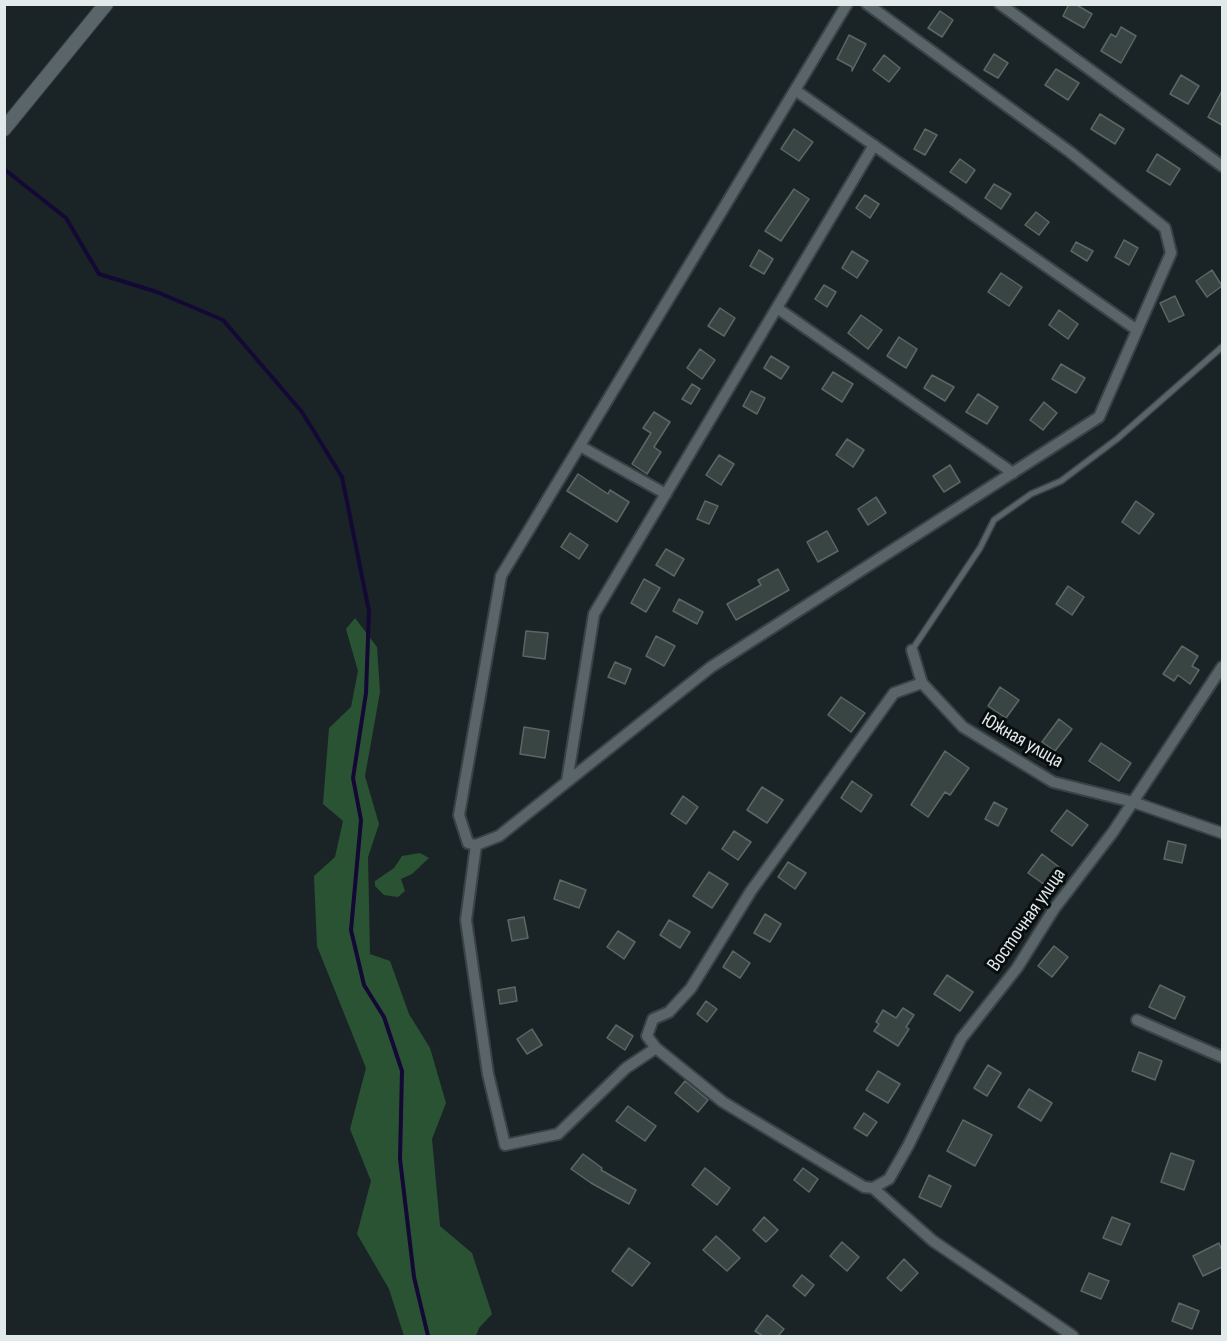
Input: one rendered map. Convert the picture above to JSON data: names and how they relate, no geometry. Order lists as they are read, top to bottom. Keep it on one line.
{"streets":{"street":["Южная улица","Восточная улица"]},"crossings":[["Южная улица","Восточная улица"]]}
